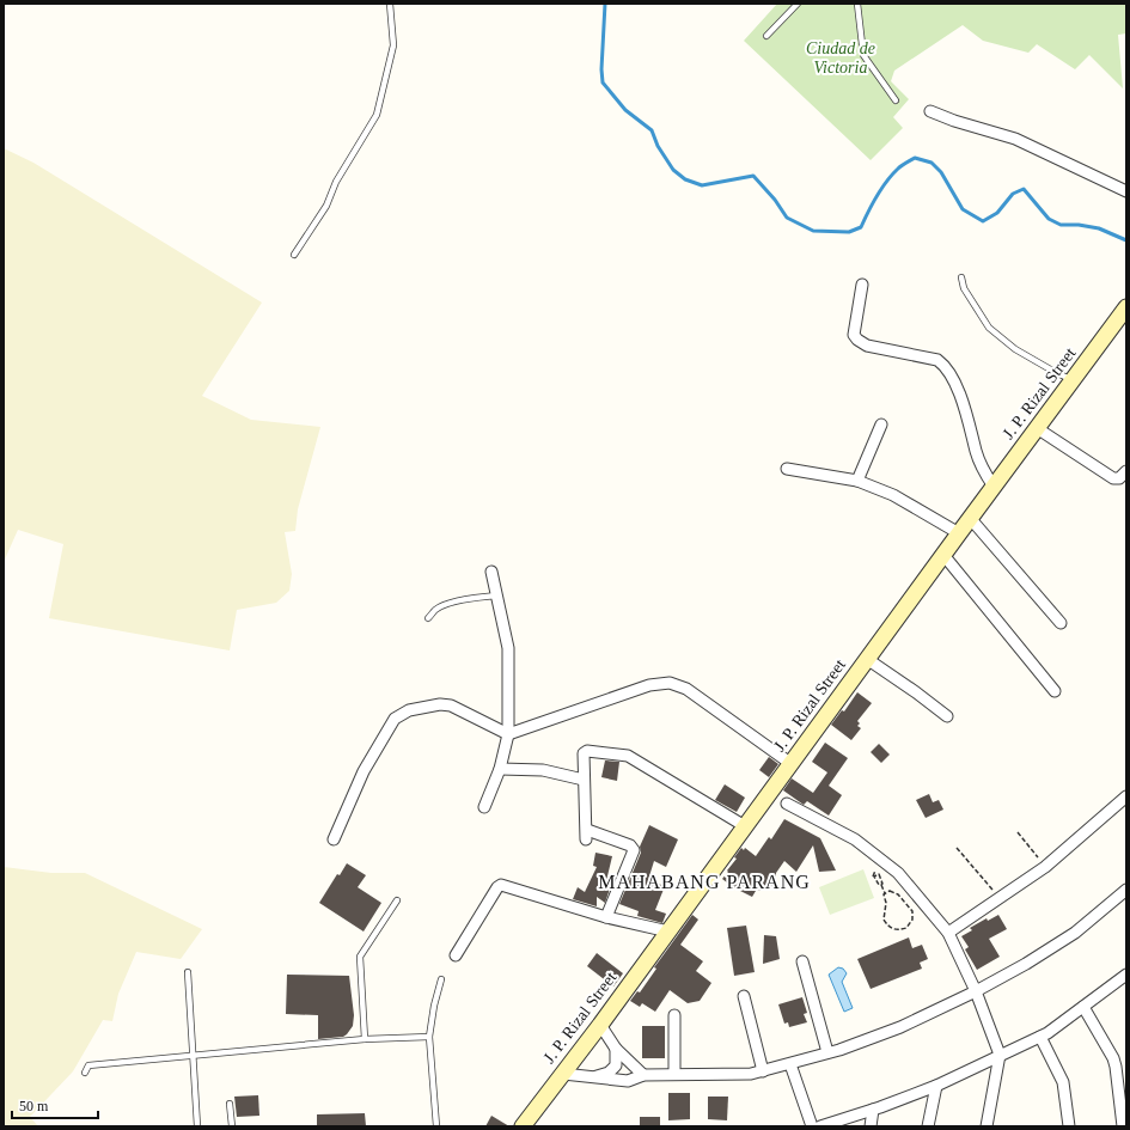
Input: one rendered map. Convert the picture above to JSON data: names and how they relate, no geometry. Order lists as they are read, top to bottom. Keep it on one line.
{"streets":{"main road":["J. P. Rizal Street"]},"districts":["MAHABANG PARANG"],"parks":["Ciudad de Victoria"],"scale_bar":"50 m"}
